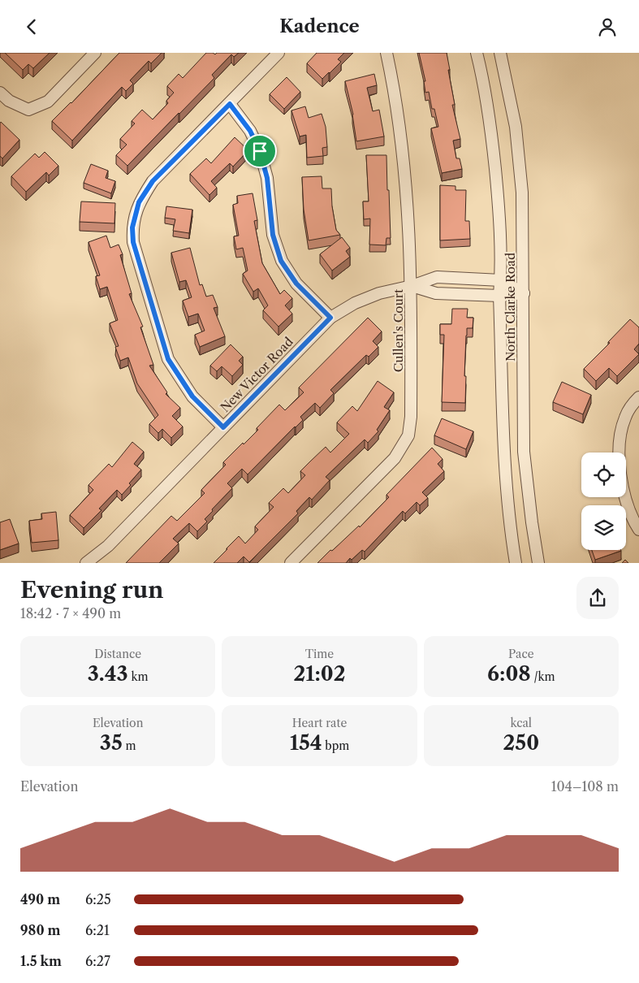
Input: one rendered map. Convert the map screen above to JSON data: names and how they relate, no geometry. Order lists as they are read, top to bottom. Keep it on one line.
{"streets":{"street":["North Clarke Road","Cullen's Court","New Victor Road"]},"crossings":[["North Clarke Road","New Victor Road"],["Cullen's Court","New Victor Road"]],"page":{"header":"Kadence","heading":["Evening run","18:42 · 7 × 490 m"],"stats":[["Distance","3.43 km"],["Time","21:02"],["Pace","6:08 /km"],["Elevation","35 m"],["Heart rate","154 bpm"],["kcal","250"]],"chart":["Elevation","104–108 m"],"list":[{"name":"490 m","note":"6:25"},{"name":"980 m","note":"6:21"},{"name":"1.5 km","note":"6:27"}]}}
